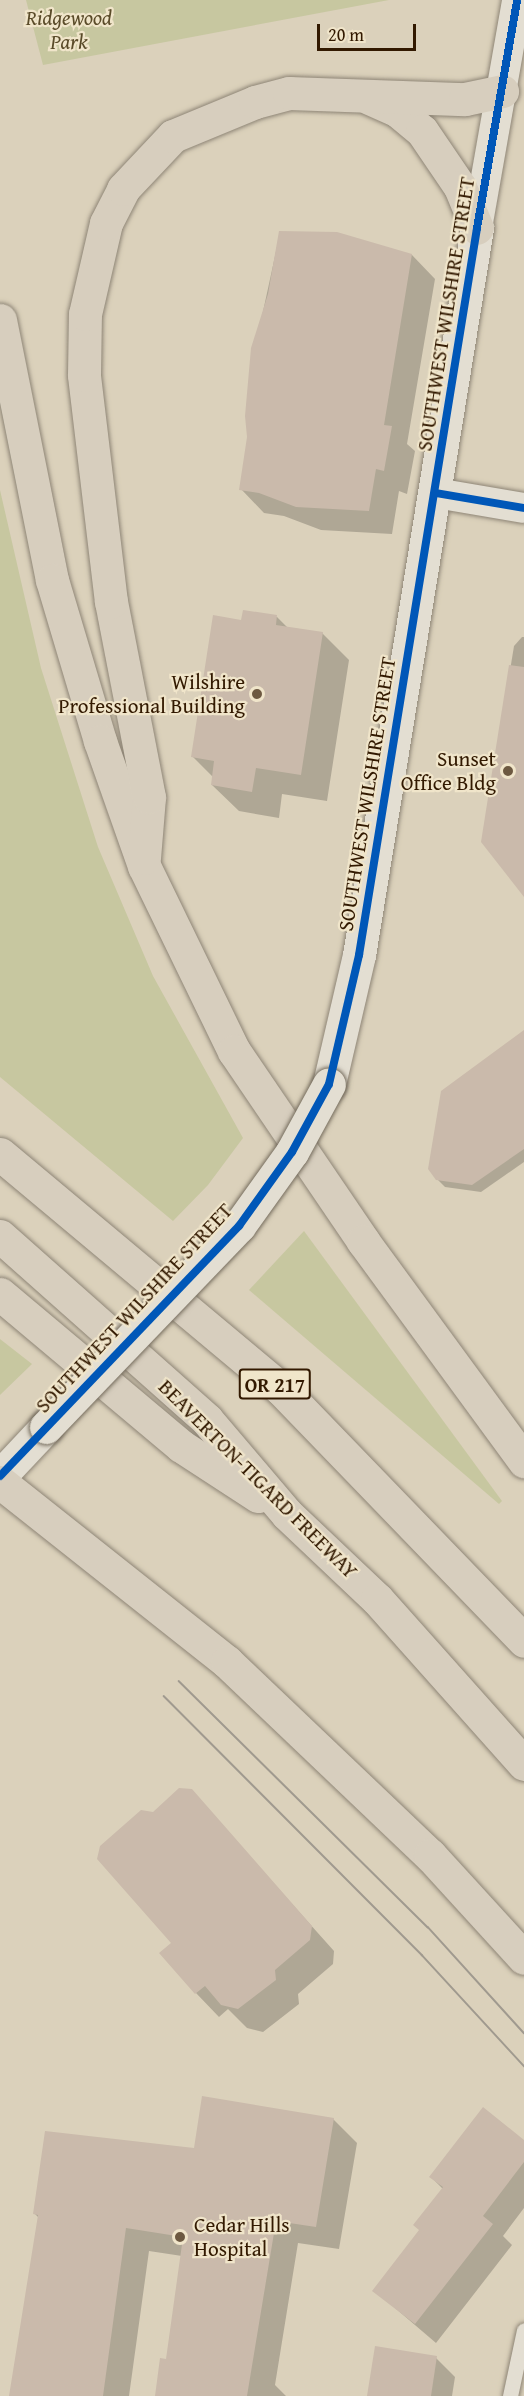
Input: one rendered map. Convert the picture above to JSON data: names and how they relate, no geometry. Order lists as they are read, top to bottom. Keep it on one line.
{"streets":{"highway":["OR 217","BEAVERTON-TIGARD FREEWAY"],"street":["SOUTHWEST WILSHIRE STREET"]},"parks":["Ridgewood Park"],"places":["Wilshire Professional Building","Sunset Office Bldg","Cedar Hills Hospital"],"scale_bar":"20 m"}
